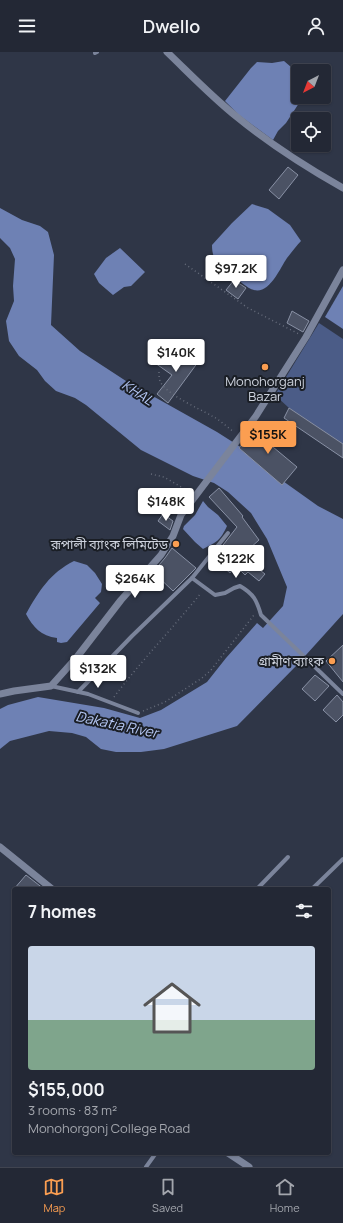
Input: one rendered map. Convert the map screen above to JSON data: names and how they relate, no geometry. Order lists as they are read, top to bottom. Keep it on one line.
{"water":["KHAL","Dakatia River"],"places":["Monohorganj Bazar","রূপালী ব্যাংক লিমিটেড","গ্রামীণ ব্যাংক"],"north":"bottom left","page":{"header":"Dwello","price":["$97.2K","$140K","$155K","$148K","$122K","$264K","$132K"],"heading":"7 homes","list":[{"name":"$155,000","note":"3 rooms · 83 m² · Monohorgonj College Road"}],"tabs":["Map","Saved","Home"]}}
